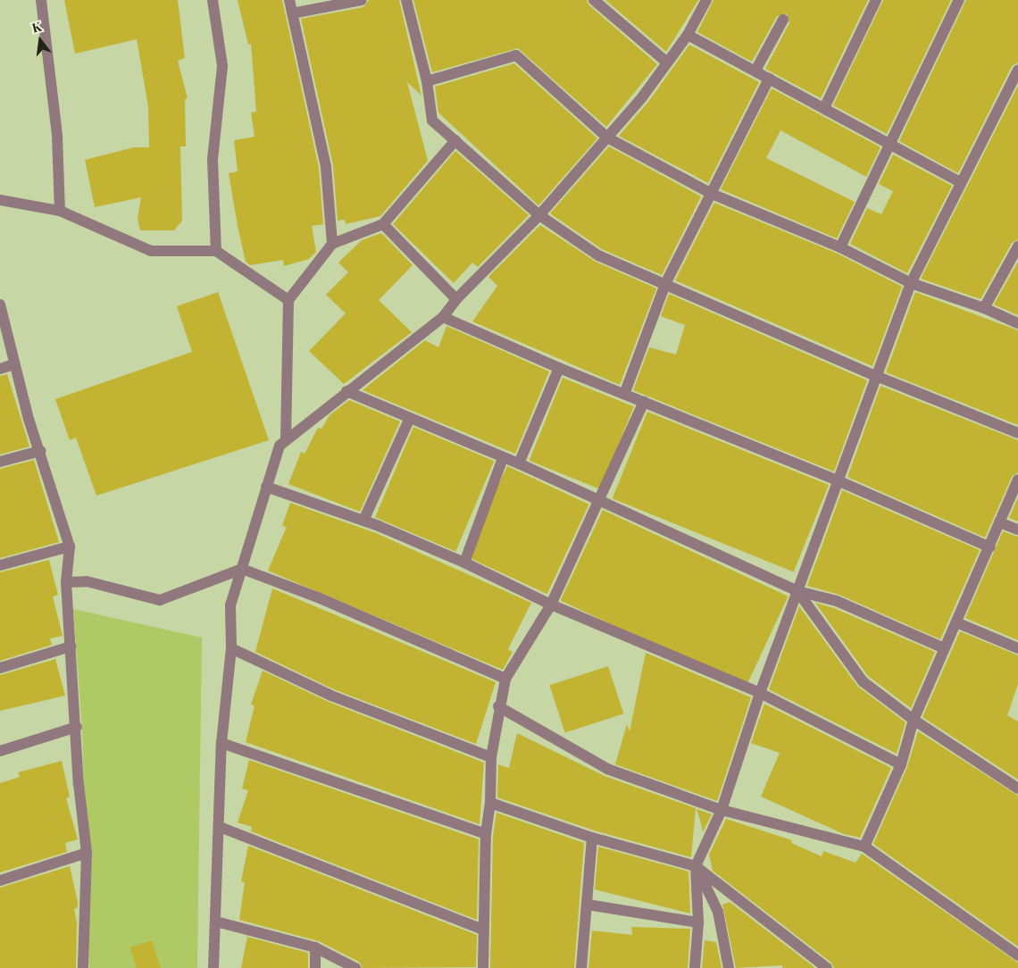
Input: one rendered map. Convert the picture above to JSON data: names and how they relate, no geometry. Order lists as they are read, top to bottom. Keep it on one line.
{"north":"top"}
